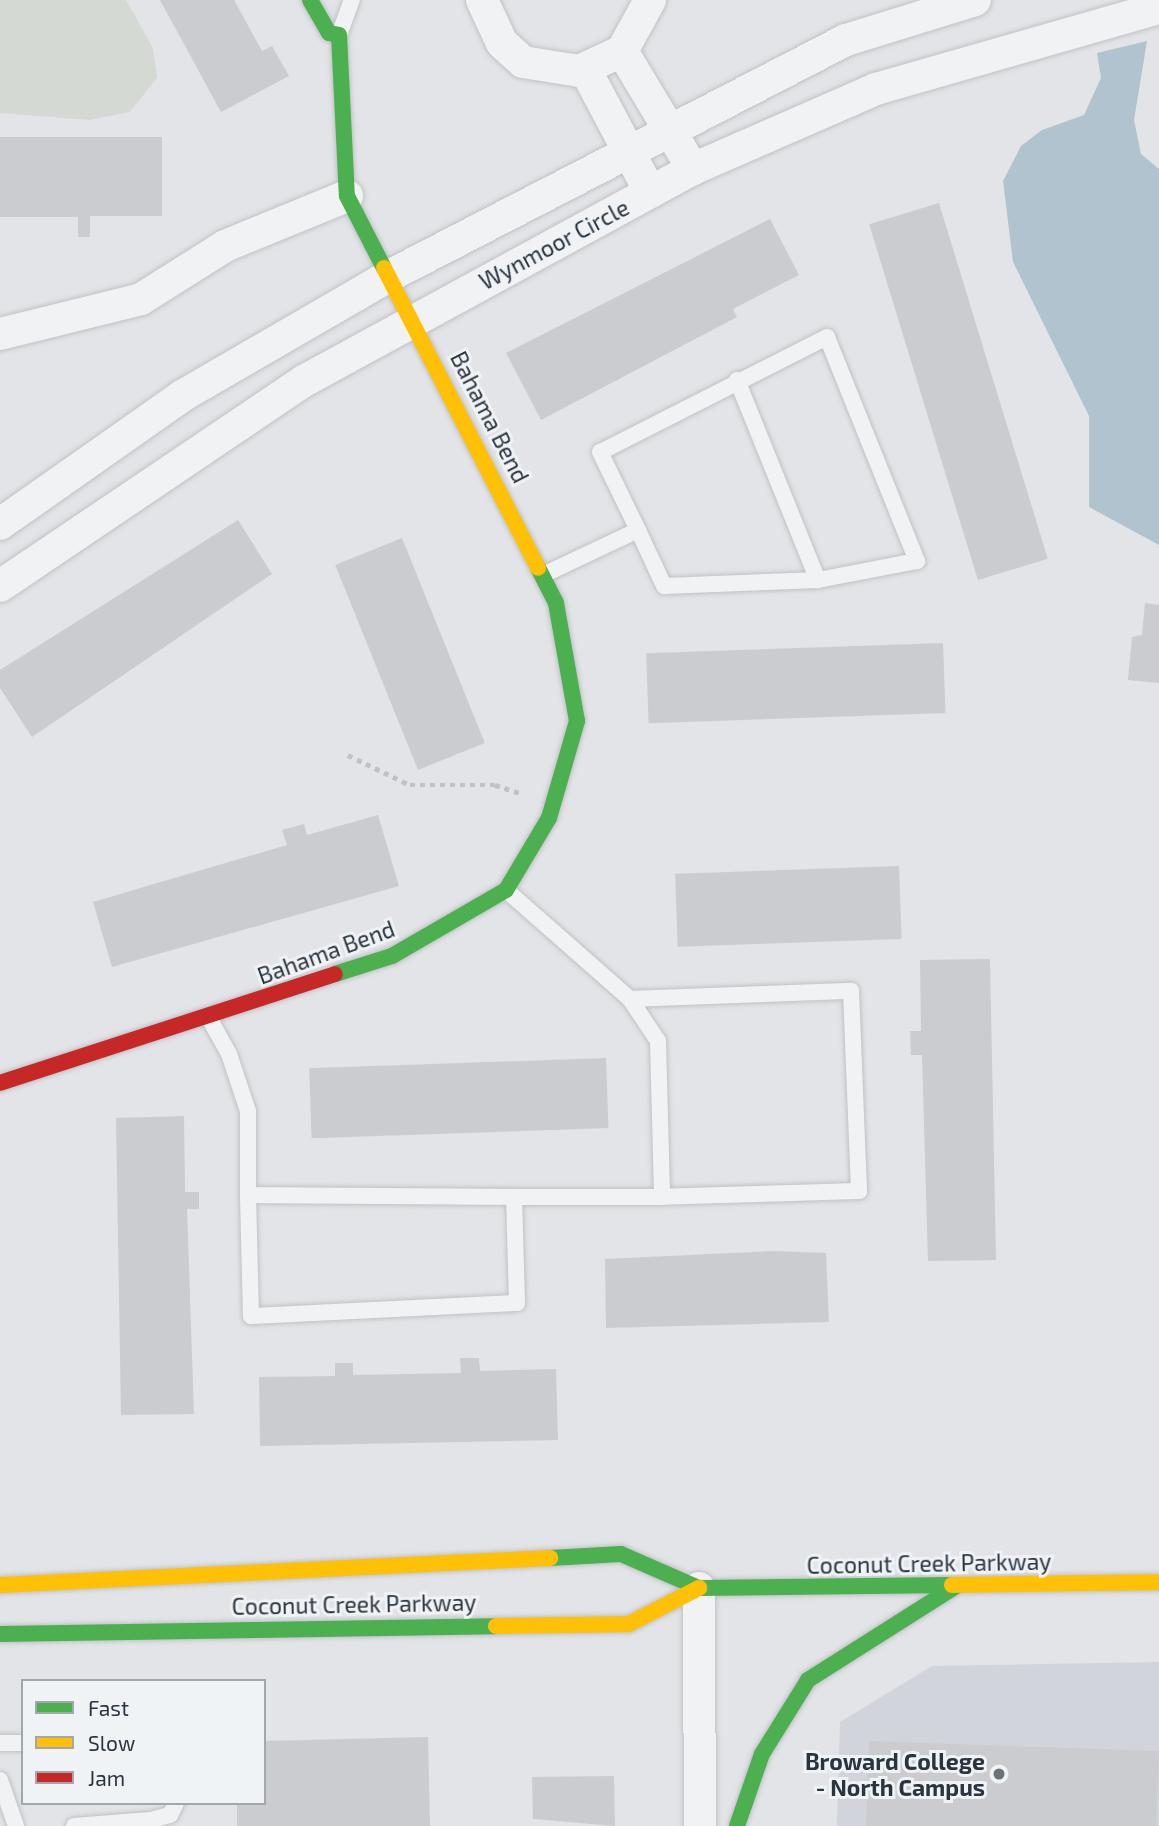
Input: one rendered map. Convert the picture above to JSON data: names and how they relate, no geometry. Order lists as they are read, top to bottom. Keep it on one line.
{"streets":{"main road":["Bahama Bend","Coconut Creek Parkway"],"street":["Wynmoor Circle"]},"crossings":[["Wynmoor Circle","Bahama Bend"]],"places":["Broward College - North Campus"],"legend":["Fast","Slow","Jam"]}
